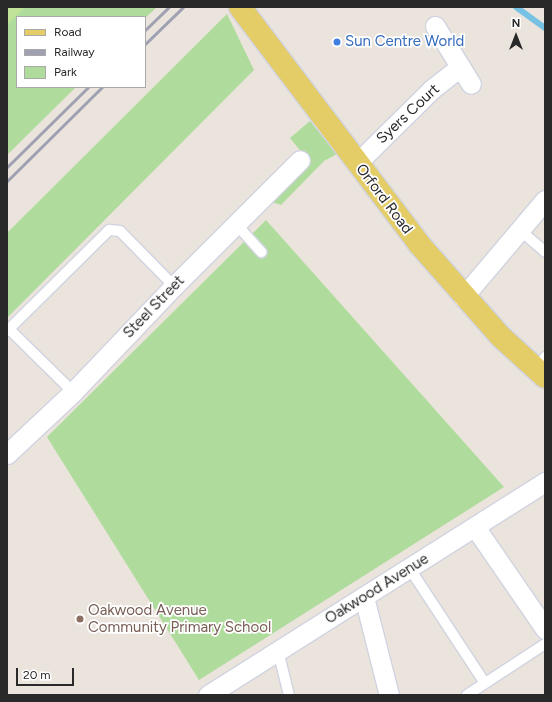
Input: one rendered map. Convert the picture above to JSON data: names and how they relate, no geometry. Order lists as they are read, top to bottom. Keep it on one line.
{"streets":{"main road":["Orford Road"],"street":["Syers Court","Steel Street","Oakwood Avenue"]},"crossings":[["Syers Court","Orford Road"]],"places":["Sun Centre World","Oakwood Avenue Community Primary School"],"legend":["Road","Railway","Park"],"scale_bar":"20 m","north":"top"}
